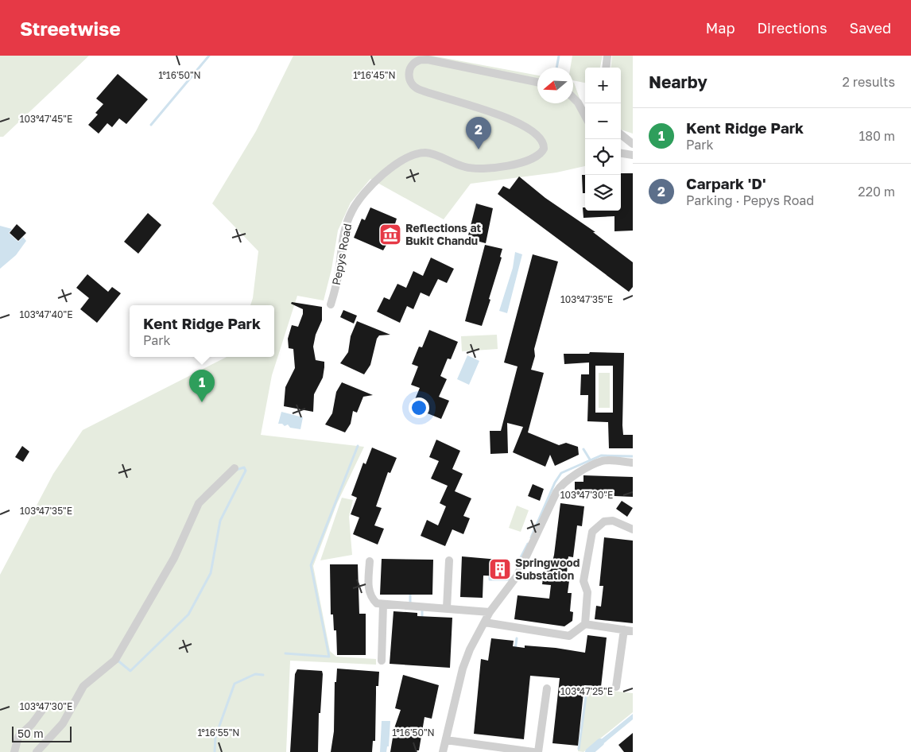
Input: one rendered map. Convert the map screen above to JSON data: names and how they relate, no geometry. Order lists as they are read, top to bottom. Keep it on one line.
{"streets":{"street":["Pepys Road"]},"places":{"museum":["Reflections at Bukit Chandu"],"building":["Springwood Substation"]},"scale_bar":"50 m","north":"left","page":{"header":"Streetwise","nav":["Map","Directions","Saved"],"heading":["Nearby","2 results"],"map_buttons":["+","−"],"list":[{"mark":"1","name":"Kent Ridge Park","note":"Park","value":"180 m"},{"mark":"2","name":"Carpark 'D'","note":"Parking · Pepys Road","value":"220 m"}],"pins":["2","1"],"popup":["Kent Ridge Park","Park"],"scale":"50 m"},"coordinates":["1°16'50\"N","1°16'45\"N","103°47'45\"E","103°47'35\"E","103°47'40\"E","103°47'30\"E","103°47'25\"E","1°16'55\"N"]}
